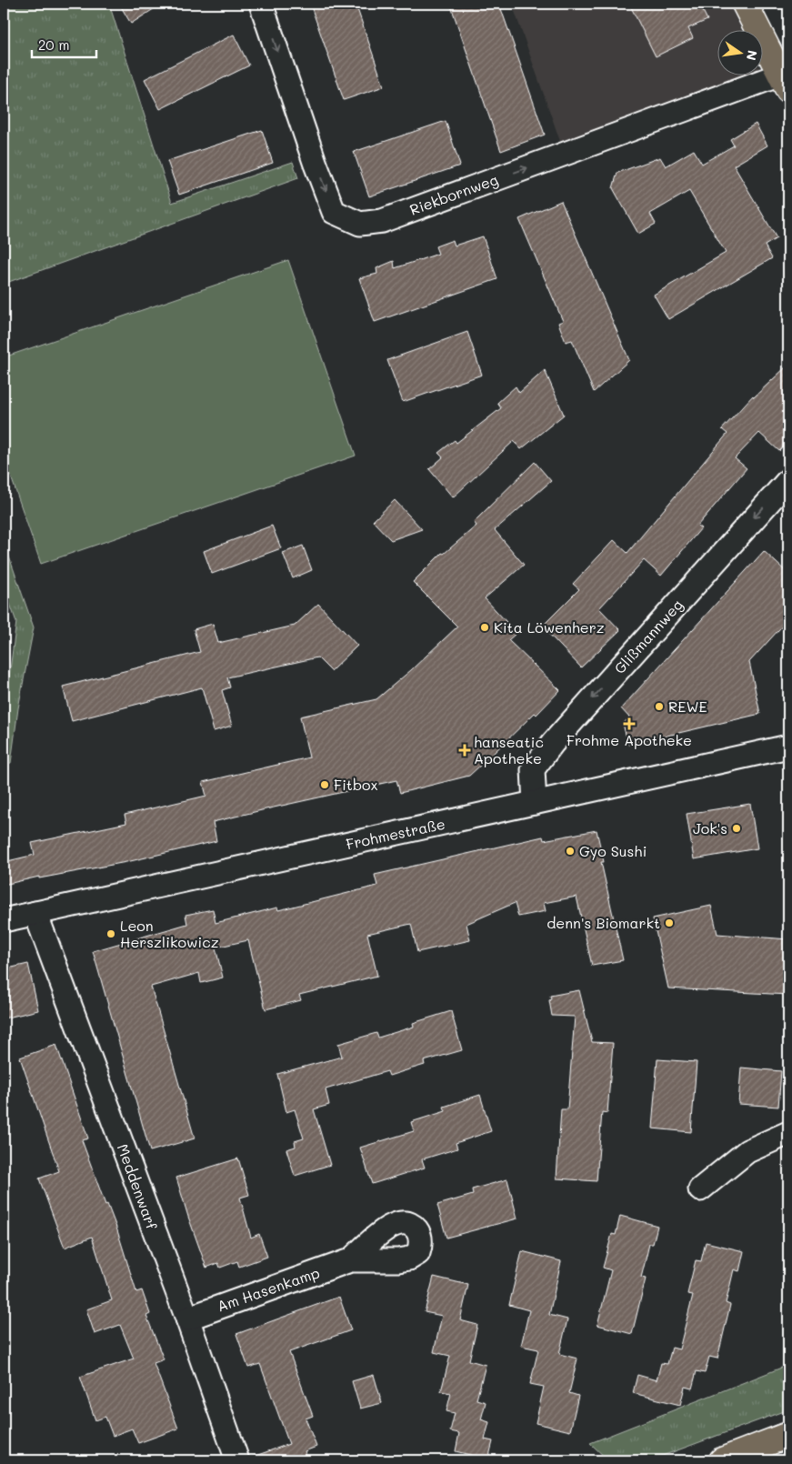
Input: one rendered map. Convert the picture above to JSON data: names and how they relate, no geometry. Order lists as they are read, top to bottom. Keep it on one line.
{"streets":{"street":["Riekbornweg","Glißmannweg","Frohmestraße","Meddenwarf","Am Hasenkamp"]},"crossings":[["Glißmannweg","Frohmestraße"],["Frohmestraße","Meddenwarf"],["Meddenwarf","Am Hasenkamp"]],"one_way":["Glißmannweg"],"places":{"other":["Kita Löwenherz","REWE","Fitbox","Jok's","Gyo Sushi","denn's Biomarkt","Leon Herszlikowicz"],"health":["Frohme Apotheke","hanseatic Apotheke"]},"scale_bar":"20 m","north":"right"}
